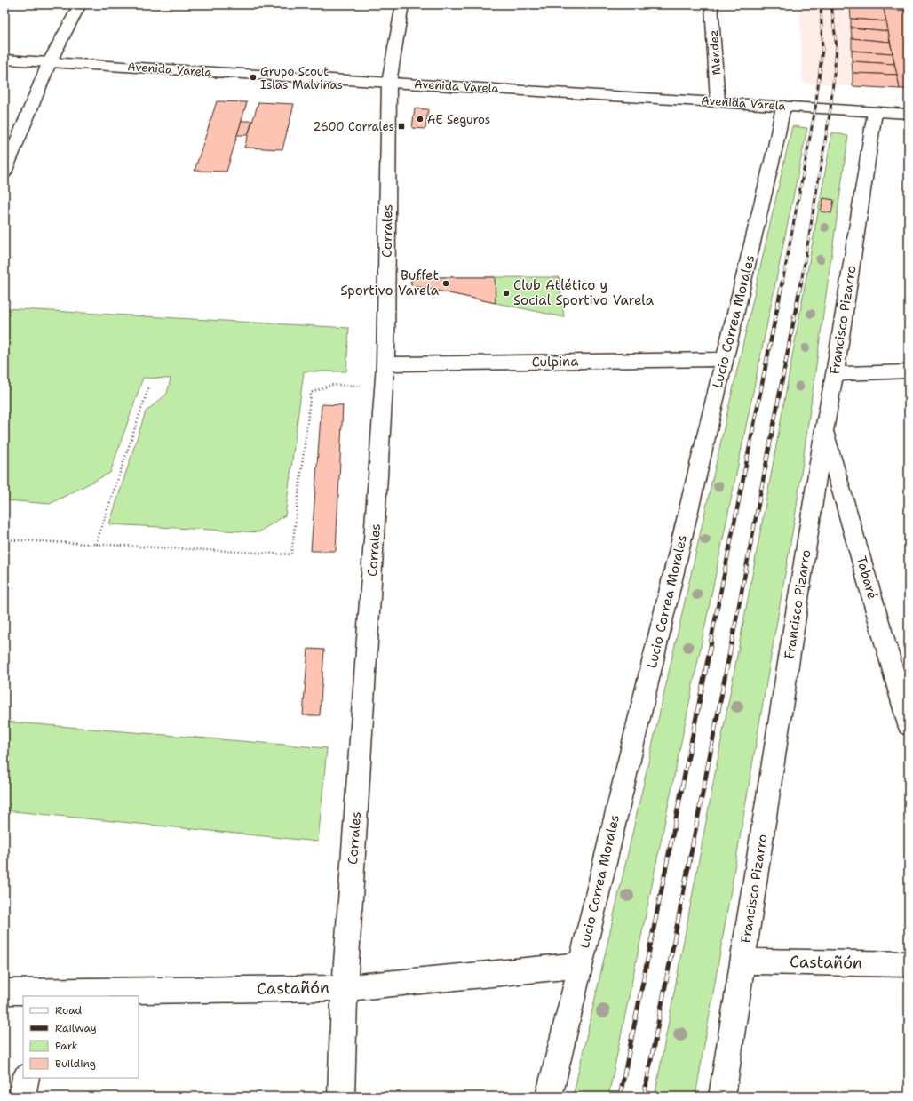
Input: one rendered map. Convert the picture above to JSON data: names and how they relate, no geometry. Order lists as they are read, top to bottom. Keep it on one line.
{"streets":{"street":["Méndez","Avenida Varela","Corrales","Francisco Pizarro","Lucio Correa Morales","Culpina","Tabaré","Castañón"]},"crossings":[["Méndez","Avenida Varela"],["Avenida Varela","Corrales"],["Avenida Varela","Francisco Pizarro"],["Avenida Varela","Lucio Correa Morales"],["Corrales","Culpina"],["Corrales","Castañón"],["Francisco Pizarro","Tabaré"],["Francisco Pizarro","Castañón"],["Lucio Correa Morales","Culpina"],["Lucio Correa Morales","Castañón"]],"places":{"other":["Grupo Scout Islas Malvinas","AE Seguros","Buffet Sportivo Varela","Club Atlético y Social Sportivo Varela"],"transit":["2600 Corrales"]},"legend":["Road","Railway","Park","Building"]}
